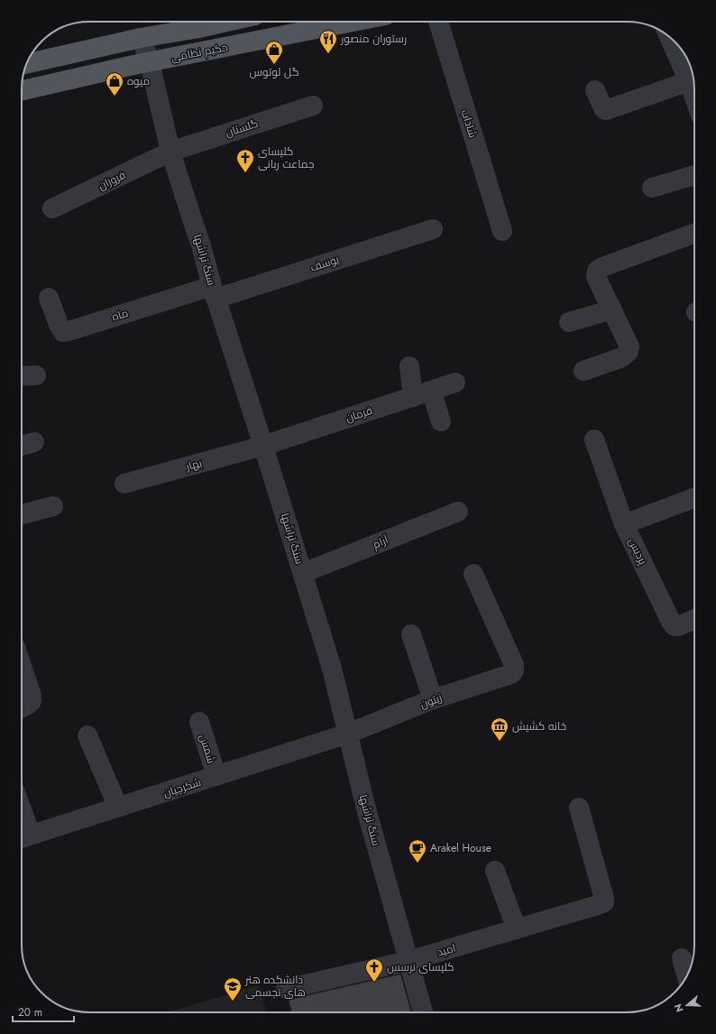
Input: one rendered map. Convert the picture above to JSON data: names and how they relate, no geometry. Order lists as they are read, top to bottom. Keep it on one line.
{"streets":{"main road":["حکیم نظامی"],"street":["شاداب","گلستان","فروزان","سنگ تراشها","یوسف","ماه","فرمان","بهار","آرام","پردیس","زیتون","شمس","شکرچیان","امید"]},"crossings":[["حکیم نظامی","سنگ تراشها"],["گلستان","فروزان"],["گلستان","سنگ تراشها"],["فروزان","سنگ تراشها"],["سنگ تراشها","یوسف"],["سنگ تراشها","ماه"],["سنگ تراشها","فرمان"],["سنگ تراشها","بهار"],["سنگ تراشها","آرام"],["سنگ تراشها","زیتون"],["سنگ تراشها","شکرچیان"],["سنگ تراشها","امید"],["یوسف","ماه"],["فرمان","بهار"],["زیتون","شکرچیان"],["شمس","شکرچیان"]],"places":{"restaurant":["رستوران منصور"],"shop":["گل لوتوس","میوه"],"church":["کلیسای جماعت ربانی","کلیسای نرسس"],"museum":["خانه کشیش"],"cafe":["Arakel House"],"school or university":["دانشکده هنر های تجسمی"]},"scale_bar":"20 m","north":"left"}
